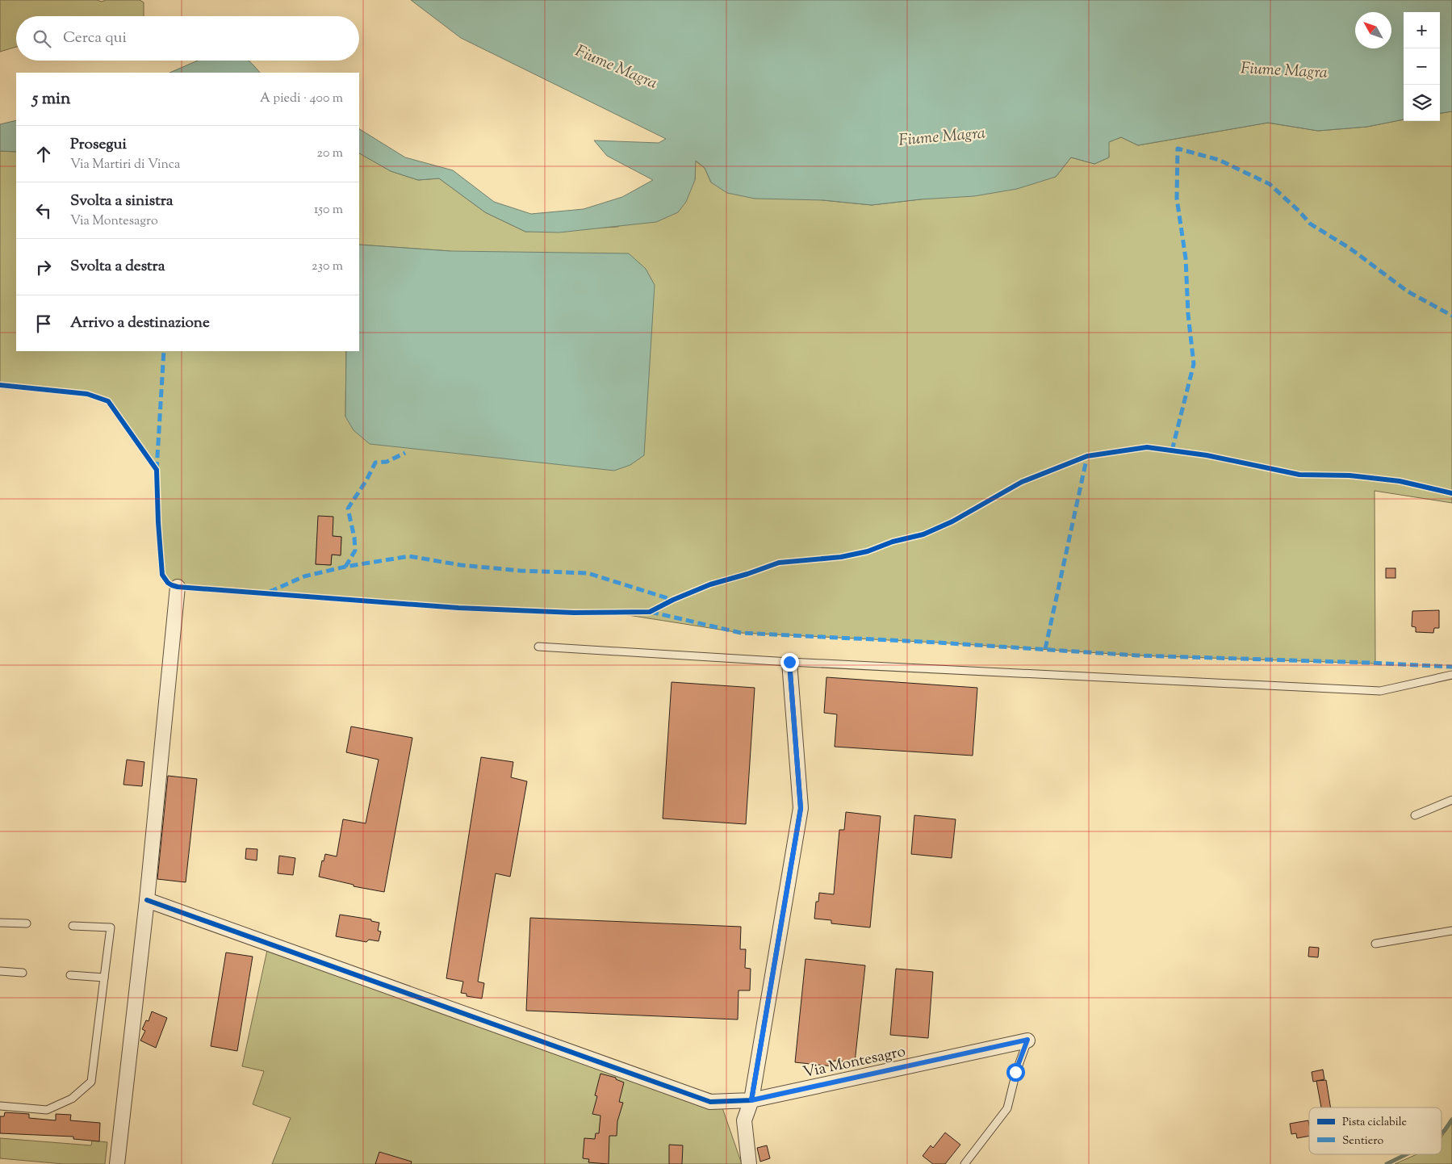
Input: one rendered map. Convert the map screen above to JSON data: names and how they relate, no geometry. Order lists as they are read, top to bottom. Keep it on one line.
{"streets":{"street":["Via Montesagro"]},"water":["Fiume Magra"],"legend":["Pista ciclabile","Sentiero"],"north":"top left","page":{"map_buttons":["+","−"],"search":"Cerca qui","heading":["5 min","A piedi · 400 m"],"list":[["Prosegui","Via Martiri di Vinca","20 m"],["Svolta a sinistra","Via Montesagro","150 m"],["Svolta a destra","230 m"],"Arrivo a destinazione"]}}
